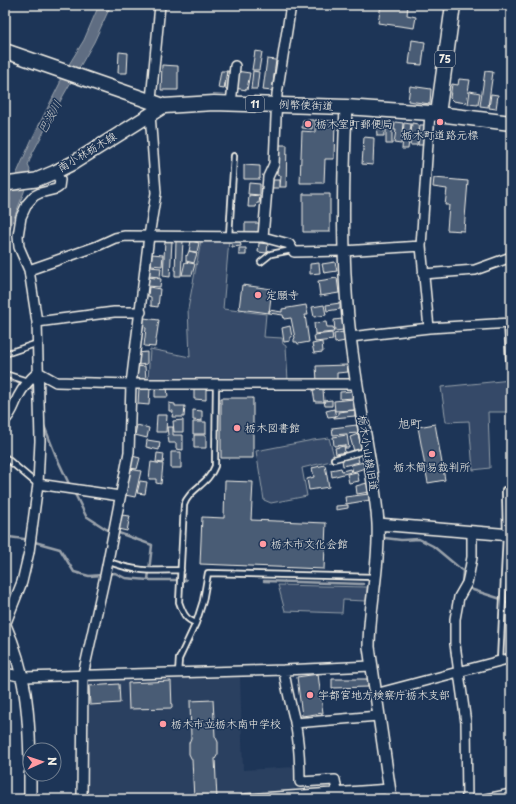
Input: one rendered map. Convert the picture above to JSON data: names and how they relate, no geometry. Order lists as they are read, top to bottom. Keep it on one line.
{"streets":{"main road":["75","11","例幣使街道","南小林栃木線"],"street":["栃木小山線旧道"]},"crossings":[["75","例幣使街道"],["例幣使街道","南小林栃木線"],["例幣使街道","栃木小山線旧道"]],"districts":["旭町"],"water":["巴波川"],"places":["栃木町道路元標","栃木室町郵便局","定願寺","栃木図書館","栃木簡易裁判所","栃木市文化会館","宇都宮地方検察庁栃木支部","栃木市立栃木南中学校"],"north":"right"}
